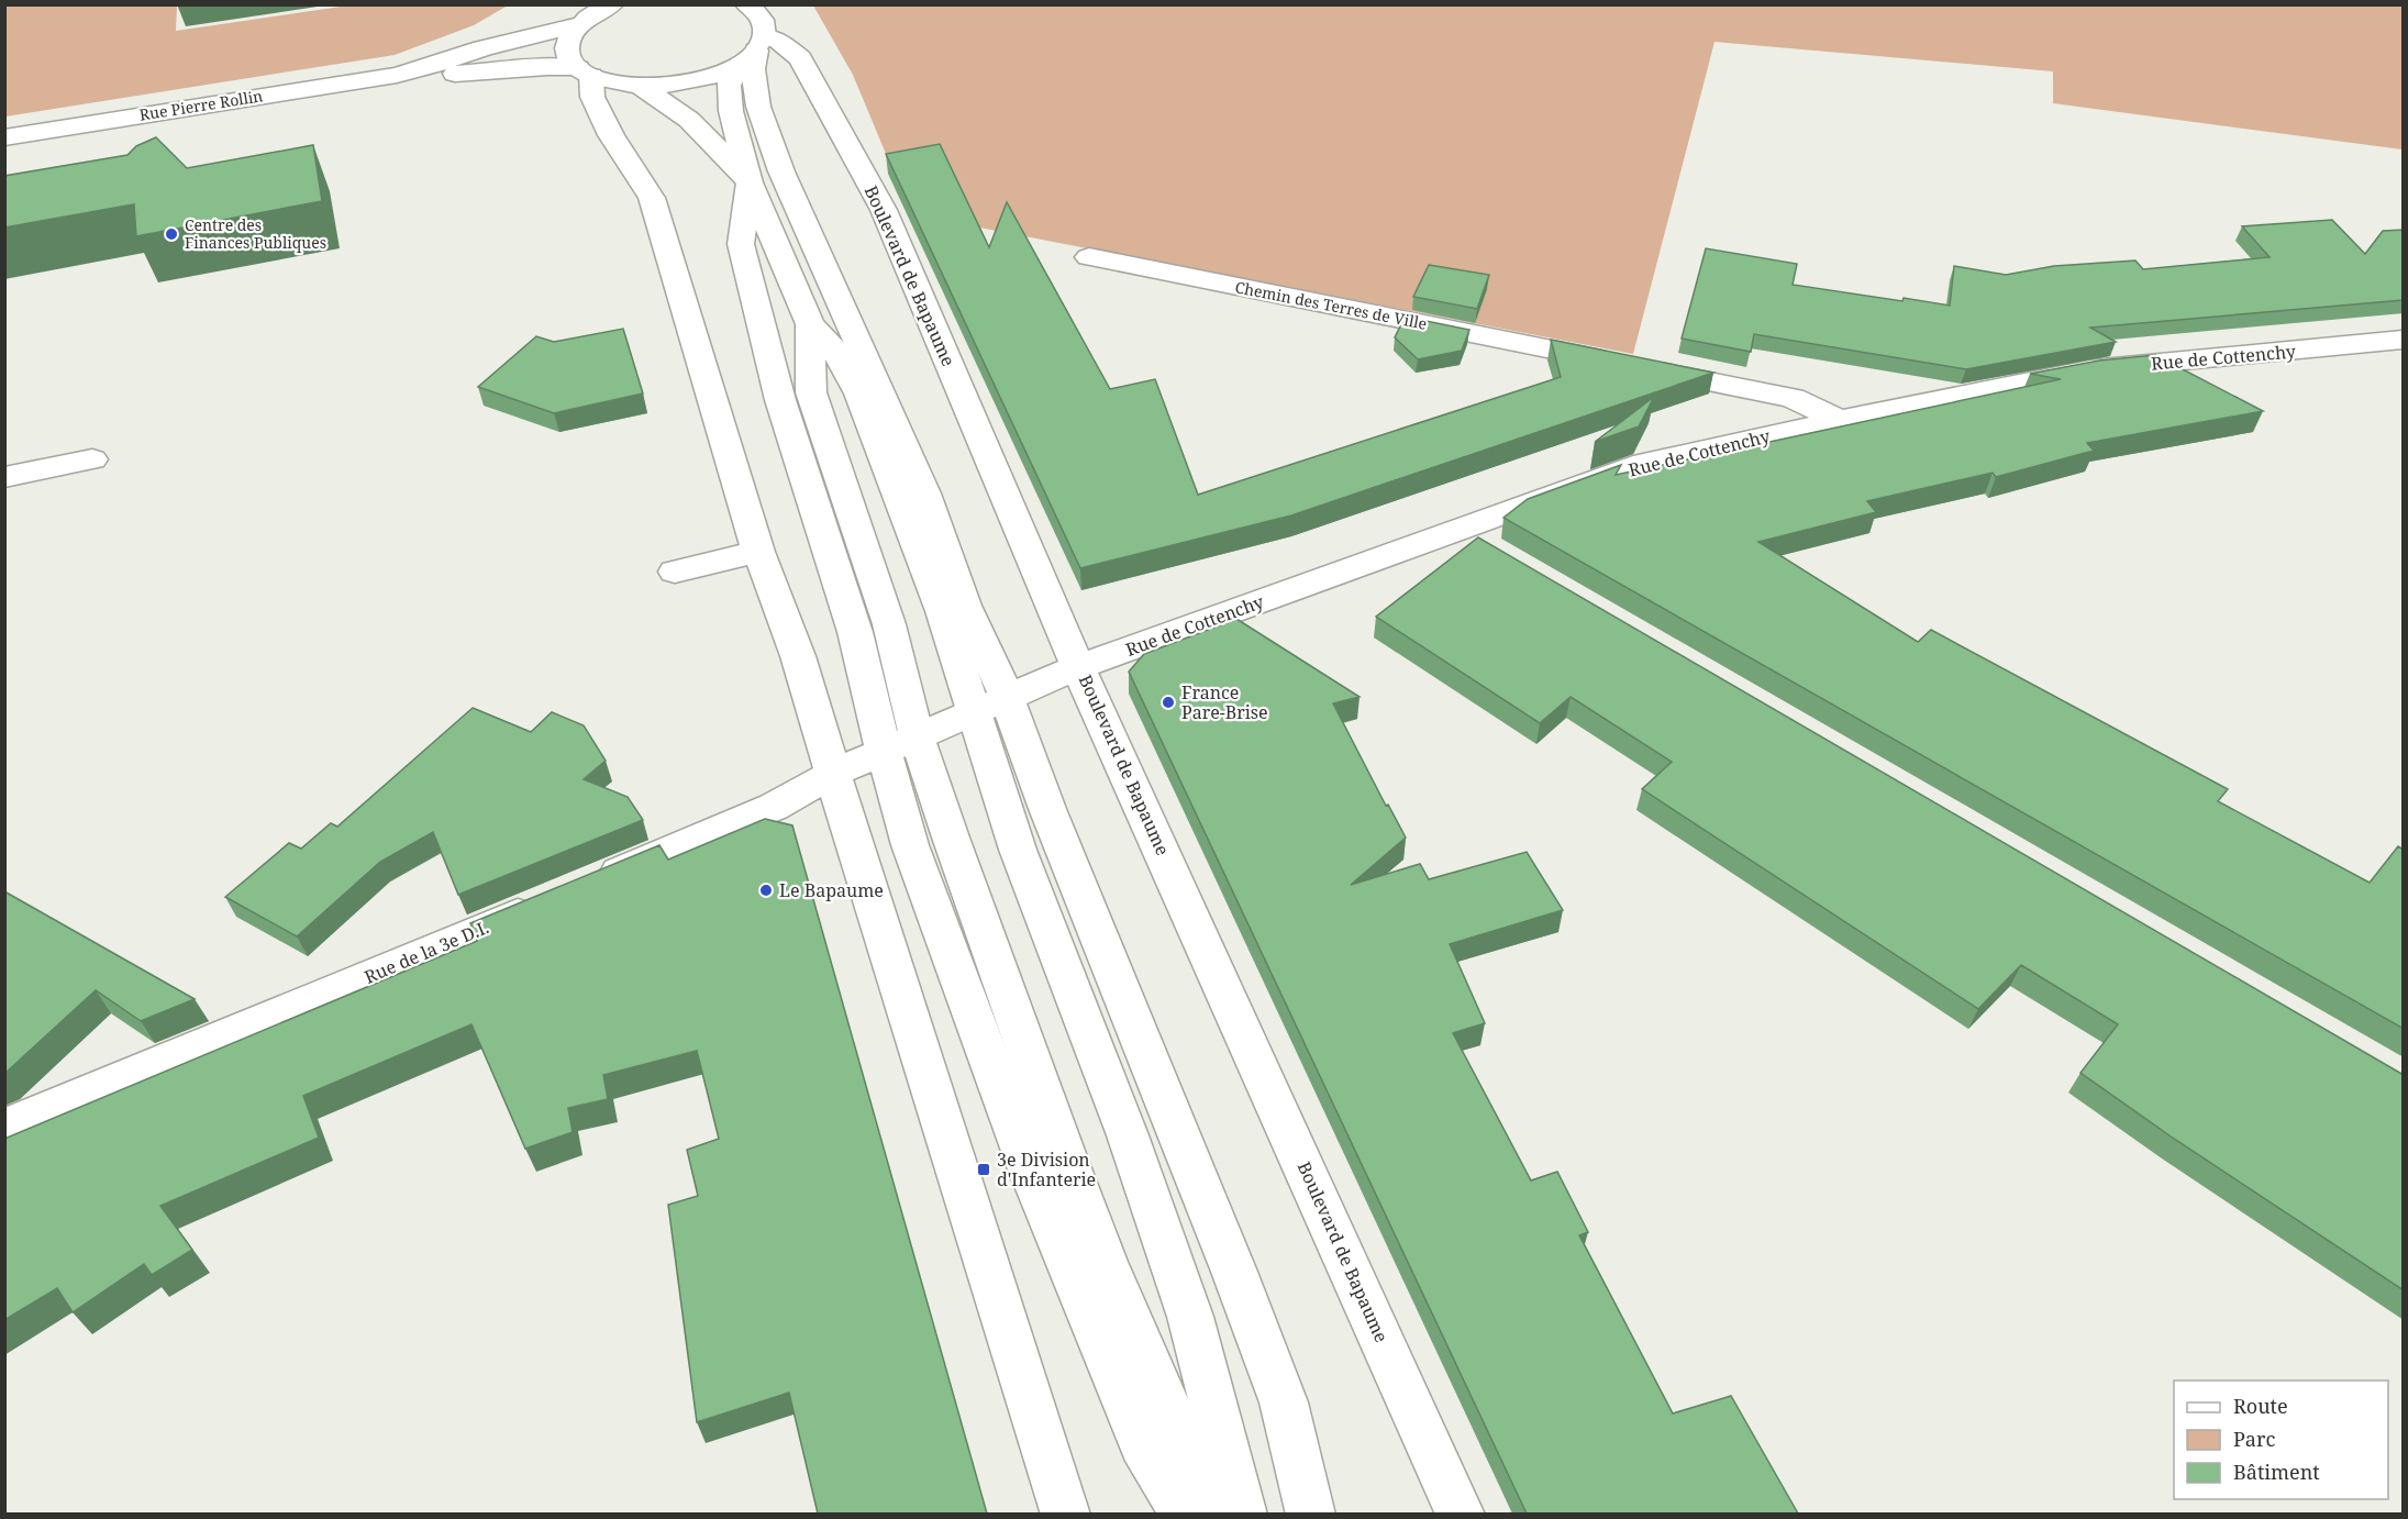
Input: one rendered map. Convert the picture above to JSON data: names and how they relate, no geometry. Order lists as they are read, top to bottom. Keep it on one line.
{"streets":{"street":["Rue Pierre Rollin","Boulevard de Bapaume","Chemin des Terres de Ville","Rue de Cottenchy","Rue de la 3e D.I."]},"crossings":[["Boulevard de Bapaume","Rue de Cottenchy"],["Chemin des Terres de Ville","Rue de Cottenchy"]],"places":{"other":["Centre des Finances Publiques","France Pare-Brise","Le Bapaume"],"transit":["3e Division d'Infanterie"]},"legend":["Route","Parc","Bâtiment"]}
